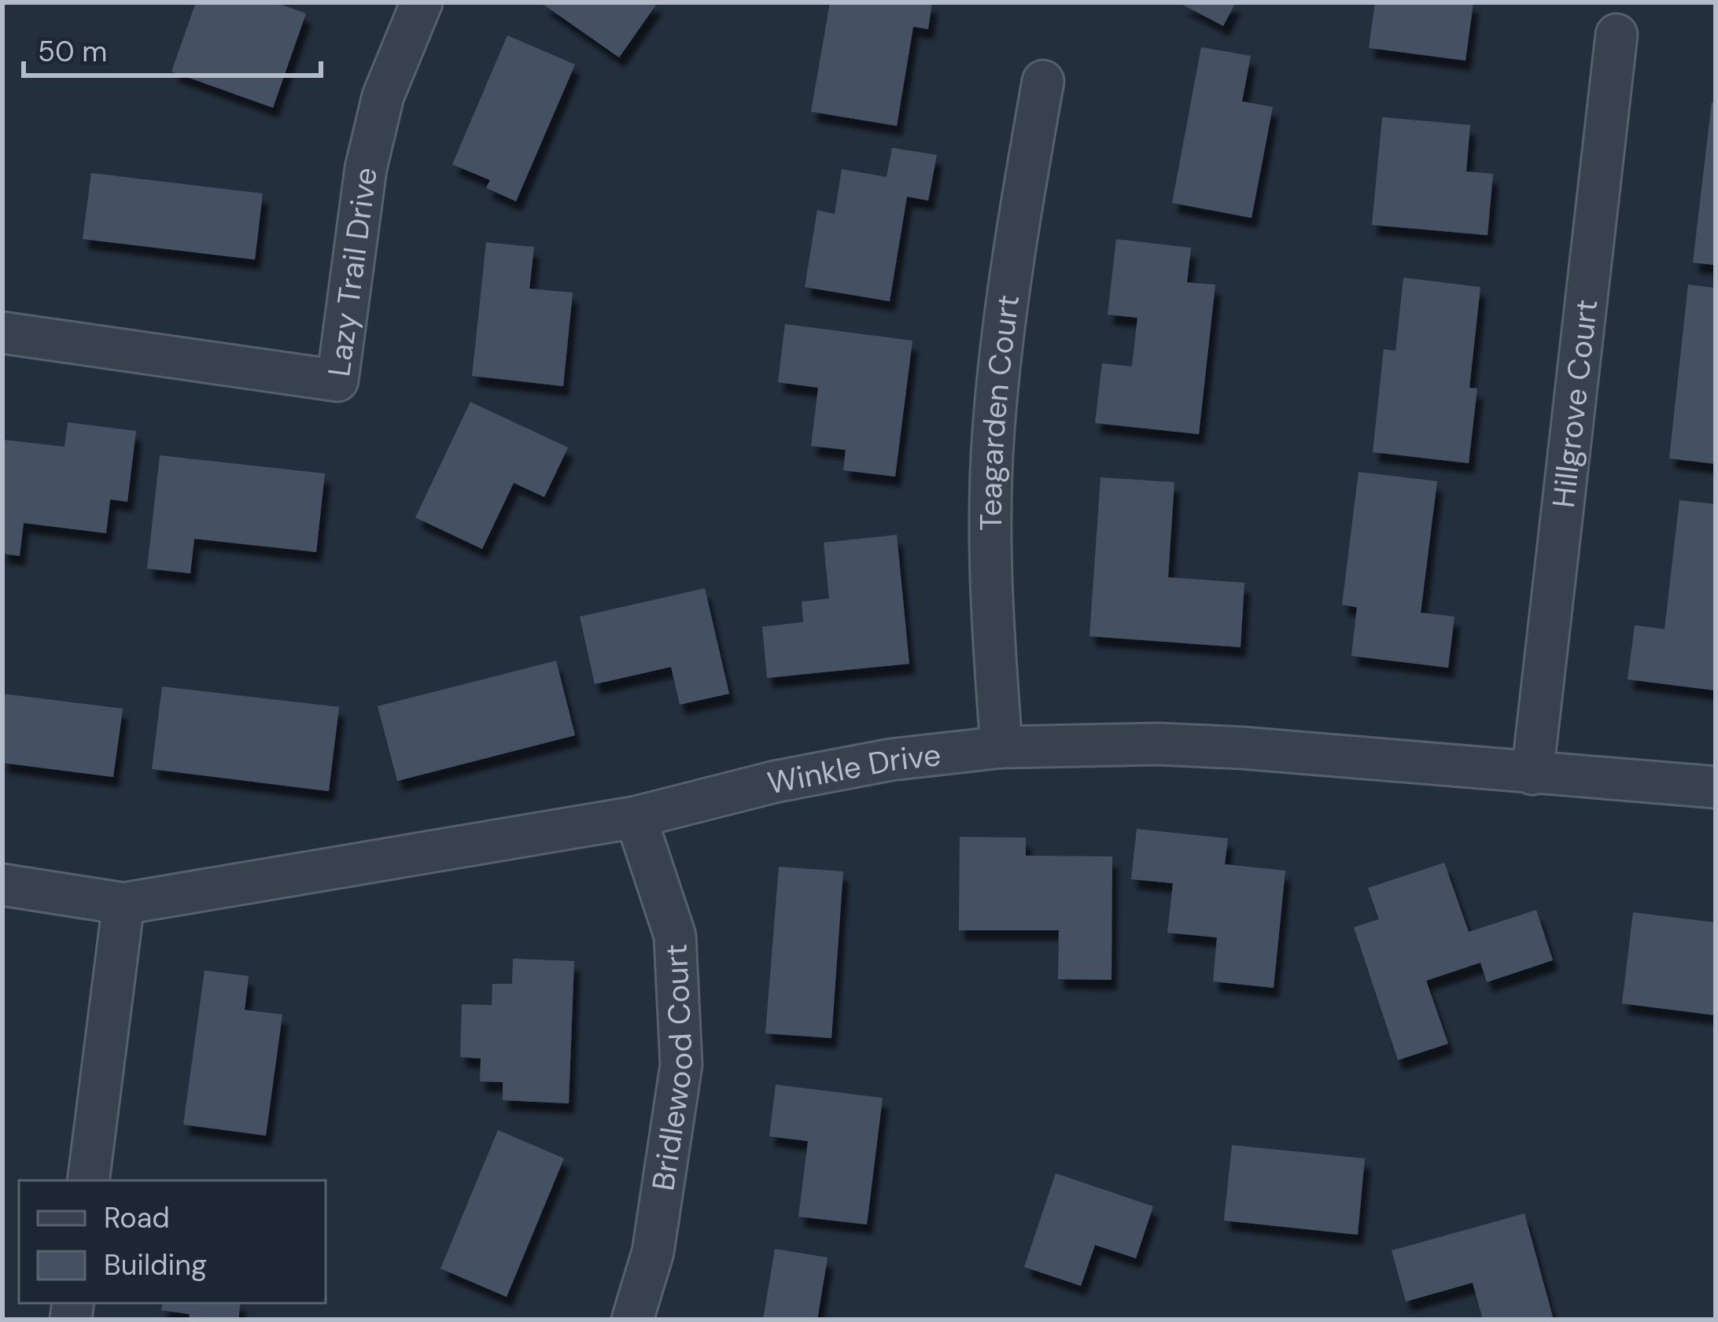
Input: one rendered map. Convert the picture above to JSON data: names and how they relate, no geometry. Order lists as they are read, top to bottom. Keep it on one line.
{"streets":{"street":["Lazy Trail Drive","Hillgrove Court","Teagarden Court","Winkle Drive","Bridlewood Court"]},"crossings":[["Hillgrove Court","Winkle Drive"],["Teagarden Court","Winkle Drive"],["Winkle Drive","Bridlewood Court"]],"legend":["Road","Building"],"scale_bar":"50 m"}
